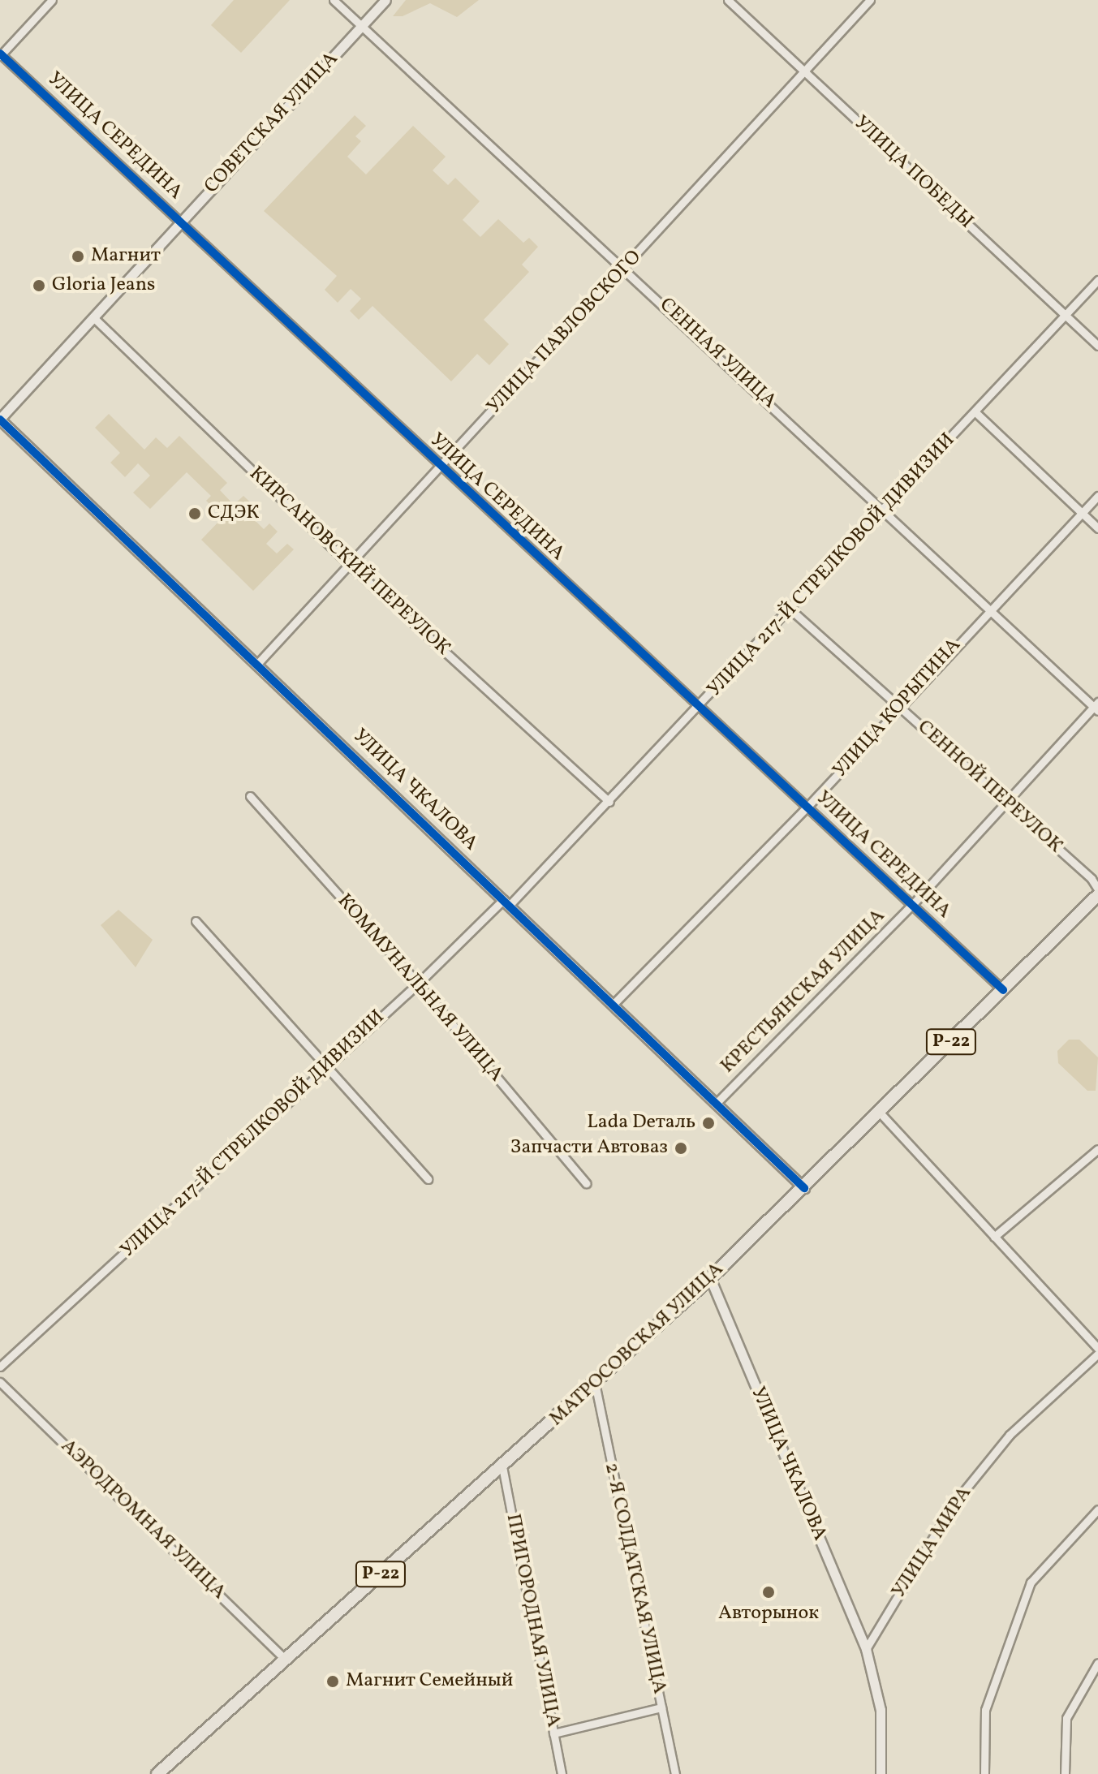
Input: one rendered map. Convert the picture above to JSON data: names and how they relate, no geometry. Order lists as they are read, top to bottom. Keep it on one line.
{"streets":{"highway":["Р-22","МАТРОСОВСКАЯ УЛИЦА"],"street":["СОВЕТСКАЯ УЛИЦА","УЛИЦА СЕРЕДИНА","УЛИЦА ПОБЕДЫ","УЛИЦА ПАВЛОВСКОГО","СЕННАЯ УЛИЦА","КИРСАНОВСКИЙ ПЕРЕУЛОК","УЛИЦА 217-Й СТРЕЛКОВОЙ ДИВИЗИИ","УЛИЦА КОРЫТИНА","СЕННОЙ ПЕРЕУЛОК","УЛИЦА ЧКАЛОВА","КОММУНАЛЬНАЯ УЛИЦА","КРЕСТЬЯНСКАЯ УЛИЦА","АЭРОДРОМНАЯ УЛИЦА","УЛИЦА МИРА","2-Я СОЛДАТСКАЯ УЛИЦА","ПРИГОРОДНАЯ УЛИЦА"]},"crossings":[["СОВЕТСКАЯ УЛИЦА","УЛИЦА СЕРЕДИНА"],["СОВЕТСКАЯ УЛИЦА","СЕННАЯ УЛИЦА"],["СОВЕТСКАЯ УЛИЦА","КИРСАНОВСКИЙ ПЕРЕУЛОК"],["СОВЕТСКАЯ УЛИЦА","УЛИЦА ЧКАЛОВА"],["УЛИЦА СЕРЕДИНА","УЛИЦА ПАВЛОВСКОГО"],["УЛИЦА СЕРЕДИНА","УЛИЦА 217-Й СТРЕЛКОВОЙ ДИВИЗИИ"],["УЛИЦА СЕРЕДИНА","УЛИЦА КОРЫТИНА"],["УЛИЦА СЕРЕДИНА","КРЕСТЬЯНСКАЯ УЛИЦА"],["УЛИЦА СЕРЕДИНА","МАТРОСОВСКАЯ УЛИЦА"],["УЛИЦА ПОБЕДЫ","УЛИЦА ПАВЛОВСКОГО"],["УЛИЦА ПОБЕДЫ","УЛИЦА 217-Й СТРЕЛКОВОЙ ДИВИЗИИ"],["УЛИЦА ПАВЛОВСКОГО","СЕННАЯ УЛИЦА"],["УЛИЦА ПАВЛОВСКОГО","КИРСАНОВСКИЙ ПЕРЕУЛОК"],["УЛИЦА ПАВЛОВСКОГО","УЛИЦА ЧКАЛОВА"],["СЕННАЯ УЛИЦА","УЛИЦА 217-Й СТРЕЛКОВОЙ ДИВИЗИИ"],["СЕННАЯ УЛИЦА","УЛИЦА КОРЫТИНА"],["СЕННАЯ УЛИЦА","КРЕСТЬЯНСКАЯ УЛИЦА"],["КИРСАНОВСКИЙ ПЕРЕУЛОК","УЛИЦА 217-Й СТРЕЛКОВОЙ ДИВИЗИИ"],["УЛИЦА 217-Й СТРЕЛКОВОЙ ДИВИЗИИ","СЕННОЙ ПЕРЕУЛОК"],["УЛИЦА 217-Й СТРЕЛКОВОЙ ДИВИЗИИ","УЛИЦА ЧКАЛОВА"],["УЛИЦА 217-Й СТРЕЛКОВОЙ ДИВИЗИИ","КОММУНАЛЬНАЯ УЛИЦА"],["УЛИЦА КОРЫТИНА","СЕННОЙ ПЕРЕУЛОК"],["УЛИЦА КОРЫТИНА","УЛИЦА ЧКАЛОВА"],["СЕННОЙ ПЕРЕУЛОК","КРЕСТЬЯНСКАЯ УЛИЦА"],["УЛИЦА ЧКАЛОВА","КРЕСТЬЯНСКАЯ УЛИЦА"],["УЛИЦА ЧКАЛОВА","МАТРОСОВСКАЯ УЛИЦА"],["УЛИЦА ЧКАЛОВА","УЛИЦА МИРА"],["МАТРОСОВСКАЯ УЛИЦА","АЭРОДРОМНАЯ УЛИЦА"],["МАТРОСОВСКАЯ УЛИЦА","2-Я СОЛДАТСКАЯ УЛИЦА"],["МАТРОСОВСКАЯ УЛИЦА","ПРИГОРОДНАЯ УЛИЦА"]],"places":["Магнит","Gloria Jeans","СДЭК","Lada Dеталь","Запчасти Автоваз","Авторынок","Магнит Семейный"]}
